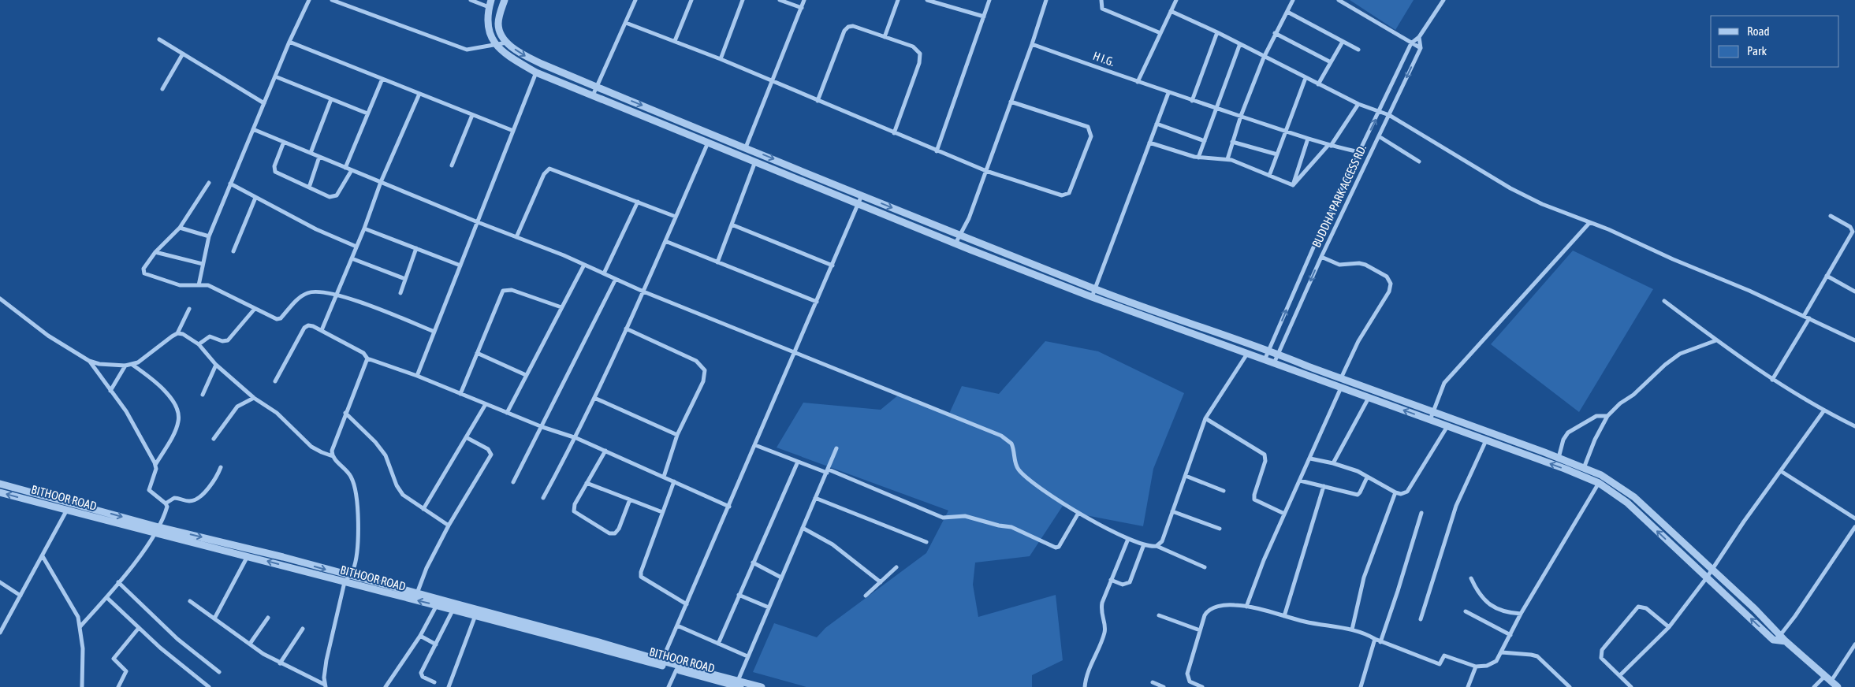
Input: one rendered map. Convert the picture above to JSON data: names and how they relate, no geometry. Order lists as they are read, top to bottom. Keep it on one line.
{"streets":{"street":["H I.G.","BUDDHA PARK ACCESS RD.","BITHOOR ROAD"]},"crossings":[["H I.G.","BUDDHA PARK ACCESS RD."]],"legend":["Road","Park"]}
